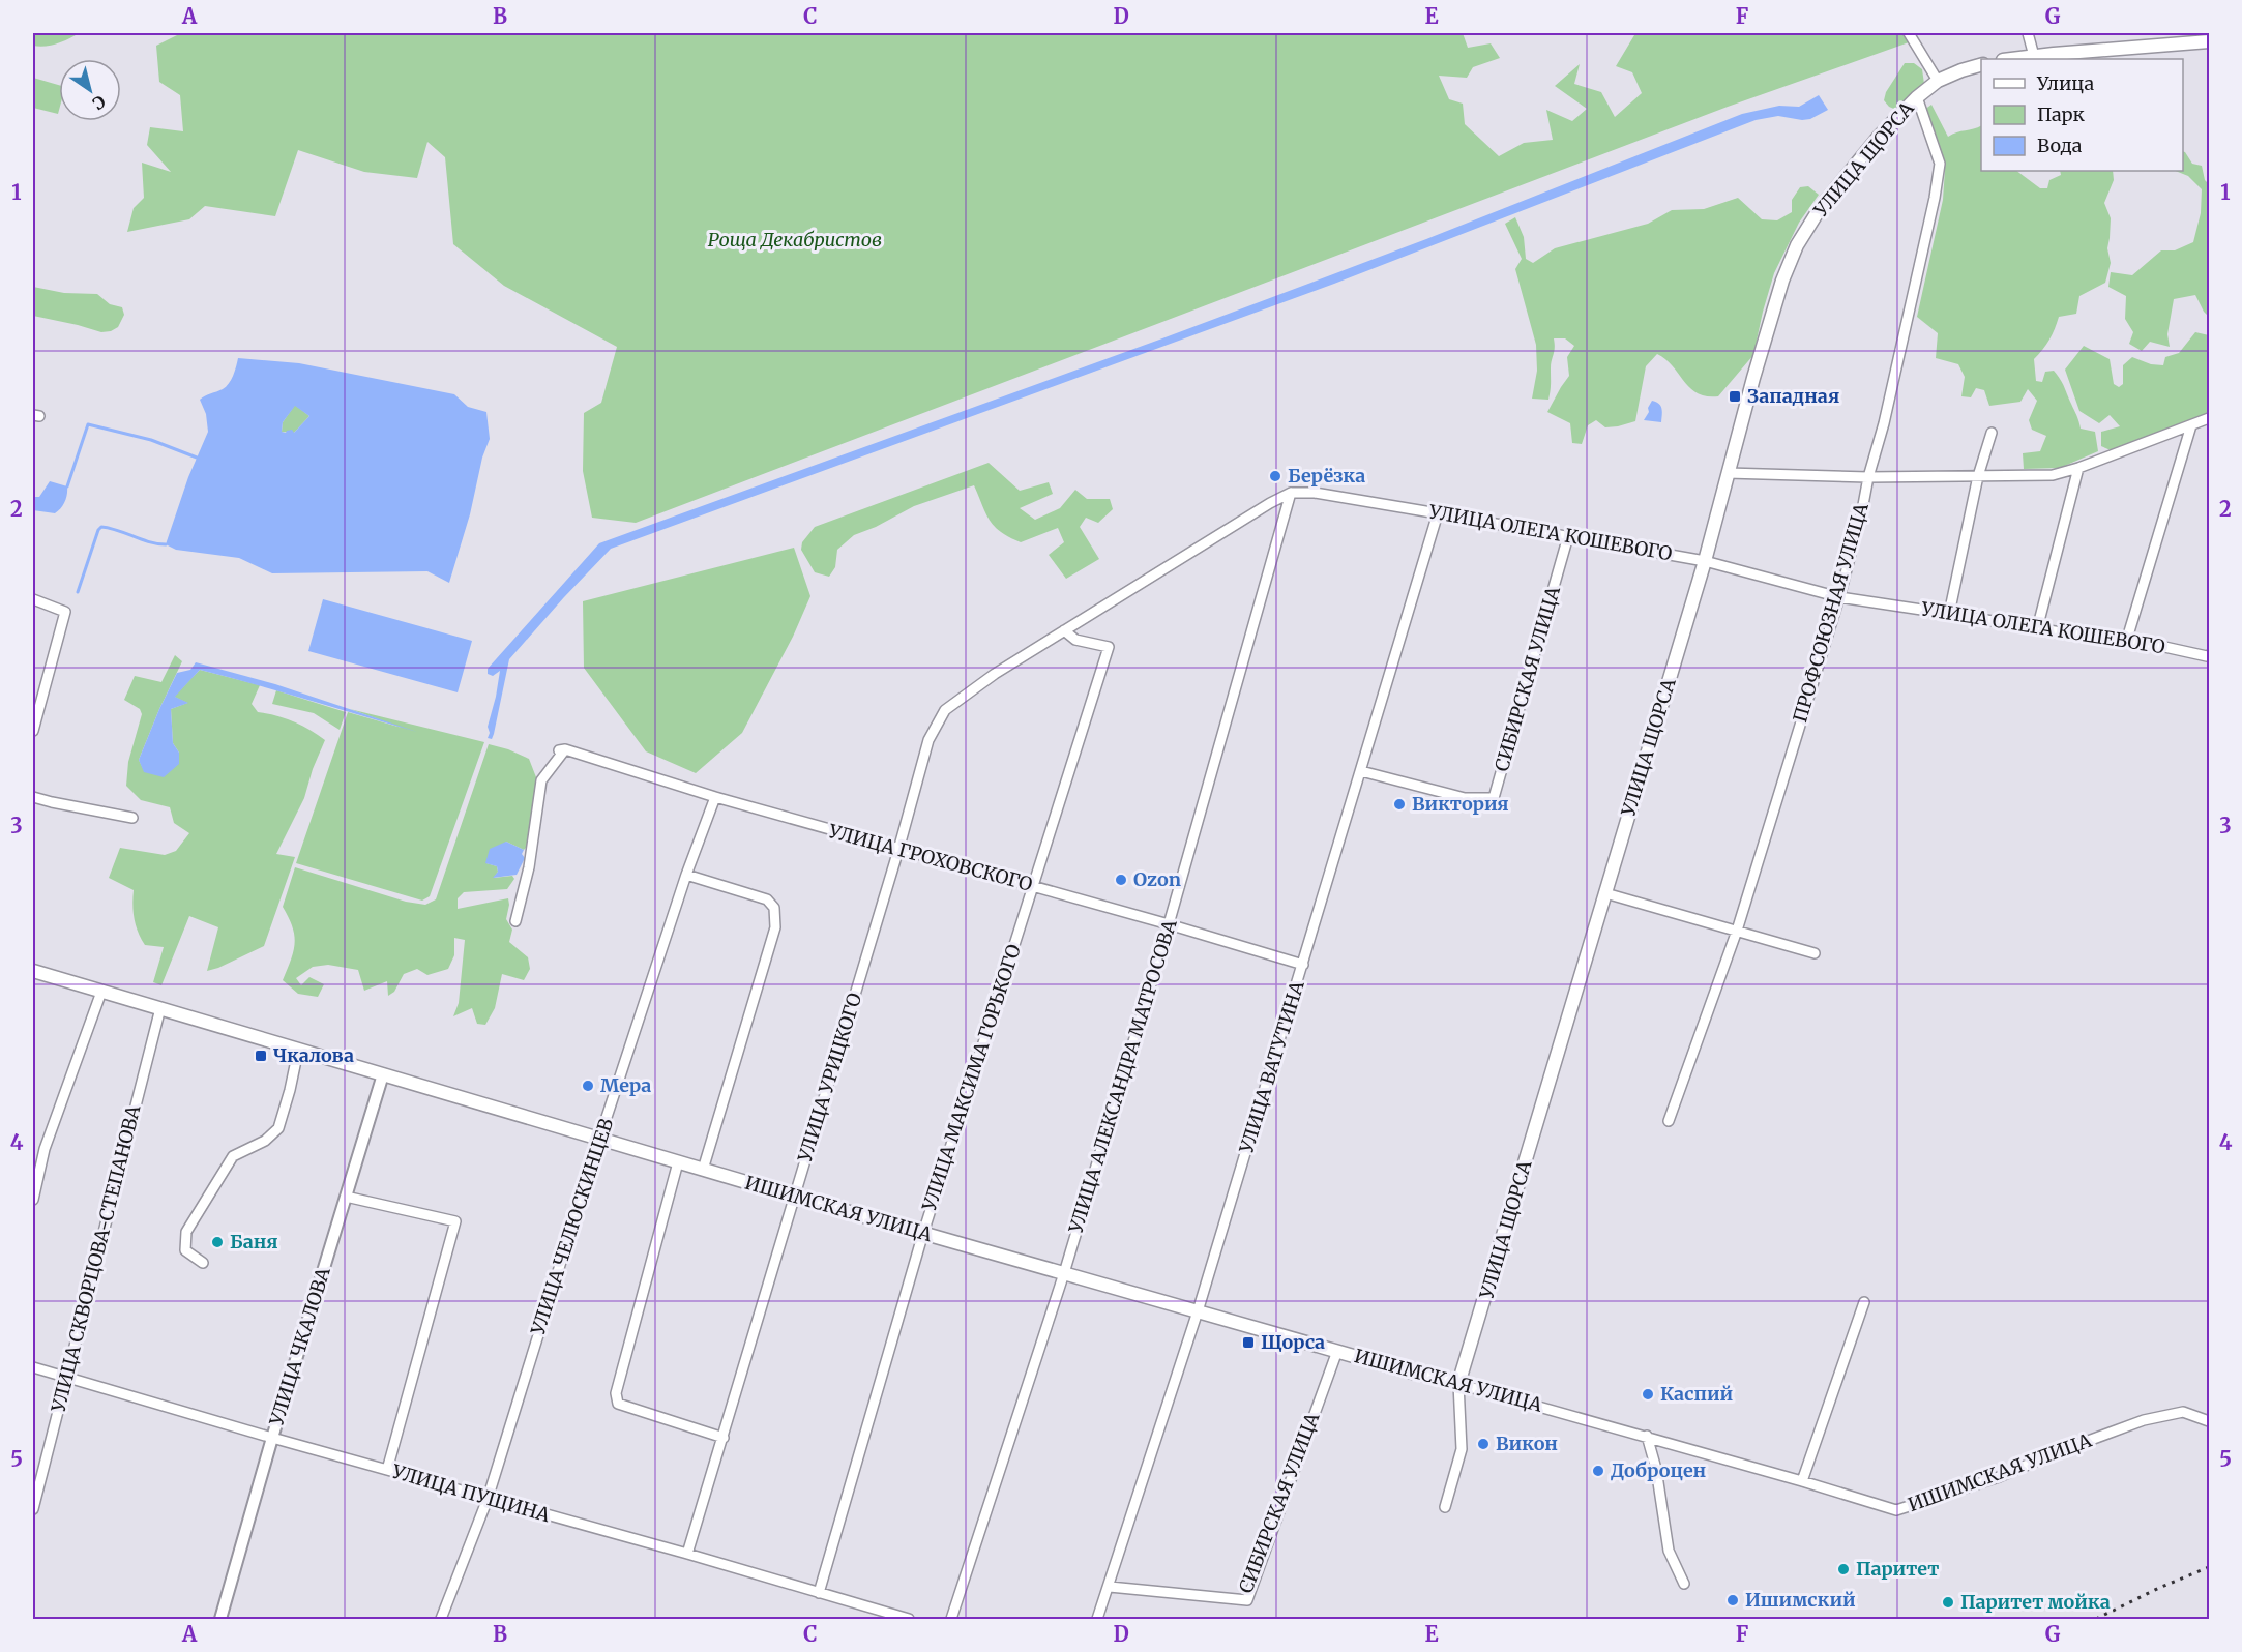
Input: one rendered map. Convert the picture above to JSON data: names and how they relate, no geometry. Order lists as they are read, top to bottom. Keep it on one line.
{"streets":{"main road":["УЛИЦА ЩОРСА","ИШИМСКАЯ УЛИЦА"],"street":["УЛИЦА ОЛЕГА КОШЕВОГО","ПРОФСОЮЗНАЯ УЛИЦА","СИБИРСКАЯ УЛИЦА","УЛИЦА ГРОХОВСКОГО","УЛИЦА ВАТУТИНА","УЛИЦА АЛЕКСАНДРА МАТРОСОВА","УЛИЦА УРИЦКОГО","УЛИЦА МАКСИМА ГОРЬКОГО","УЛИЦА ЧЕЛЮСКИНЦЕВ","УЛИЦА СКВОРЦОВА-СТЕПАНОВА","УЛИЦА ЧКАЛОВА","УЛИЦА ПУЩИНА"]},"crossings":[["УЛИЦА ЩОРСА","УЛИЦА ОЛЕГА КОШЕВОГО"],["УЛИЦА ЩОРСА","ПРОФСОЮЗНАЯ УЛИЦА"],["УЛИЦА ЩОРСА","ИШИМСКАЯ УЛИЦА"],["УЛИЦА ОЛЕГА КОШЕВОГО","ПРОФСОЮЗНАЯ УЛИЦА"],["УЛИЦА ОЛЕГА КОШЕВОГО","СИБИРСКАЯ УЛИЦА"],["УЛИЦА ОЛЕГА КОШЕВОГО","УЛИЦА ВАТУТИНА"],["УЛИЦА ОЛЕГА КОШЕВОГО","УЛИЦА АЛЕКСАНДРА МАТРОСОВА"],["СИБИРСКАЯ УЛИЦА","УЛИЦА ВАТУТИНА"],["СИБИРСКАЯ УЛИЦА","ИШИМСКАЯ УЛИЦА"],["УЛИЦА ГРОХОВСКОГО","УЛИЦА ВАТУТИНА"],["УЛИЦА ГРОХОВСКОГО","УЛИЦА АЛЕКСАНДРА МАТРОСОВА"],["УЛИЦА ГРОХОВСКОГО","УЛИЦА УРИЦКОГО"],["УЛИЦА ГРОХОВСКОГО","УЛИЦА МАКСИМА ГОРЬКОГО"],["УЛИЦА ГРОХОВСКОГО","УЛИЦА ЧЕЛЮСКИНЦЕВ"],["УЛИЦА ВАТУТИНА","ИШИМСКАЯ УЛИЦА"],["УЛИЦА АЛЕКСАНДРА МАТРОСОВА","ИШИМСКАЯ УЛИЦА"],["УЛИЦА УРИЦКОГО","УЛИЦА МАКСИМА ГОРЬКОГО"],["УЛИЦА УРИЦКОГО","ИШИМСКАЯ УЛИЦА"],["УЛИЦА УРИЦКОГО","УЛИЦА ПУЩИНА"],["УЛИЦА МАКСИМА ГОРЬКОГО","ИШИМСКАЯ УЛИЦА"],["УЛИЦА МАКСИМА ГОРЬКОГО","УЛИЦА ПУЩИНА"],["ИШИМСКАЯ УЛИЦА","УЛИЦА ЧЕЛЮСКИНЦЕВ"],["ИШИМСКАЯ УЛИЦА","УЛИЦА СКВОРЦОВА-СТЕПАНОВА"],["ИШИМСКАЯ УЛИЦА","УЛИЦА ЧКАЛОВА"],["УЛИЦА ЧЕЛЮСКИНЦЕВ","УЛИЦА ПУЩИНА"],["УЛИЦА СКВОРЦОВА-СТЕПАНОВА","УЛИЦА ПУЩИНА"],["УЛИЦА ЧКАЛОВА","УЛИЦА ПУЩИНА"]],"parks":["Роща Декабристов"],"places":{"transit":["Западная","Чкалова","Щорса"],"other":["Берёзка","Виктория","Ozon","Мера","Баня","Каспий","Викон","Доброцен","Паритет","Ишимский","Паритет мойка"]},"legend":["Улица","Парк","Вода"],"north":"bottom right","grid":{"columns":["A","B","C","D","E","F","G"],"rows":["1","2","3","4","5"]}}
